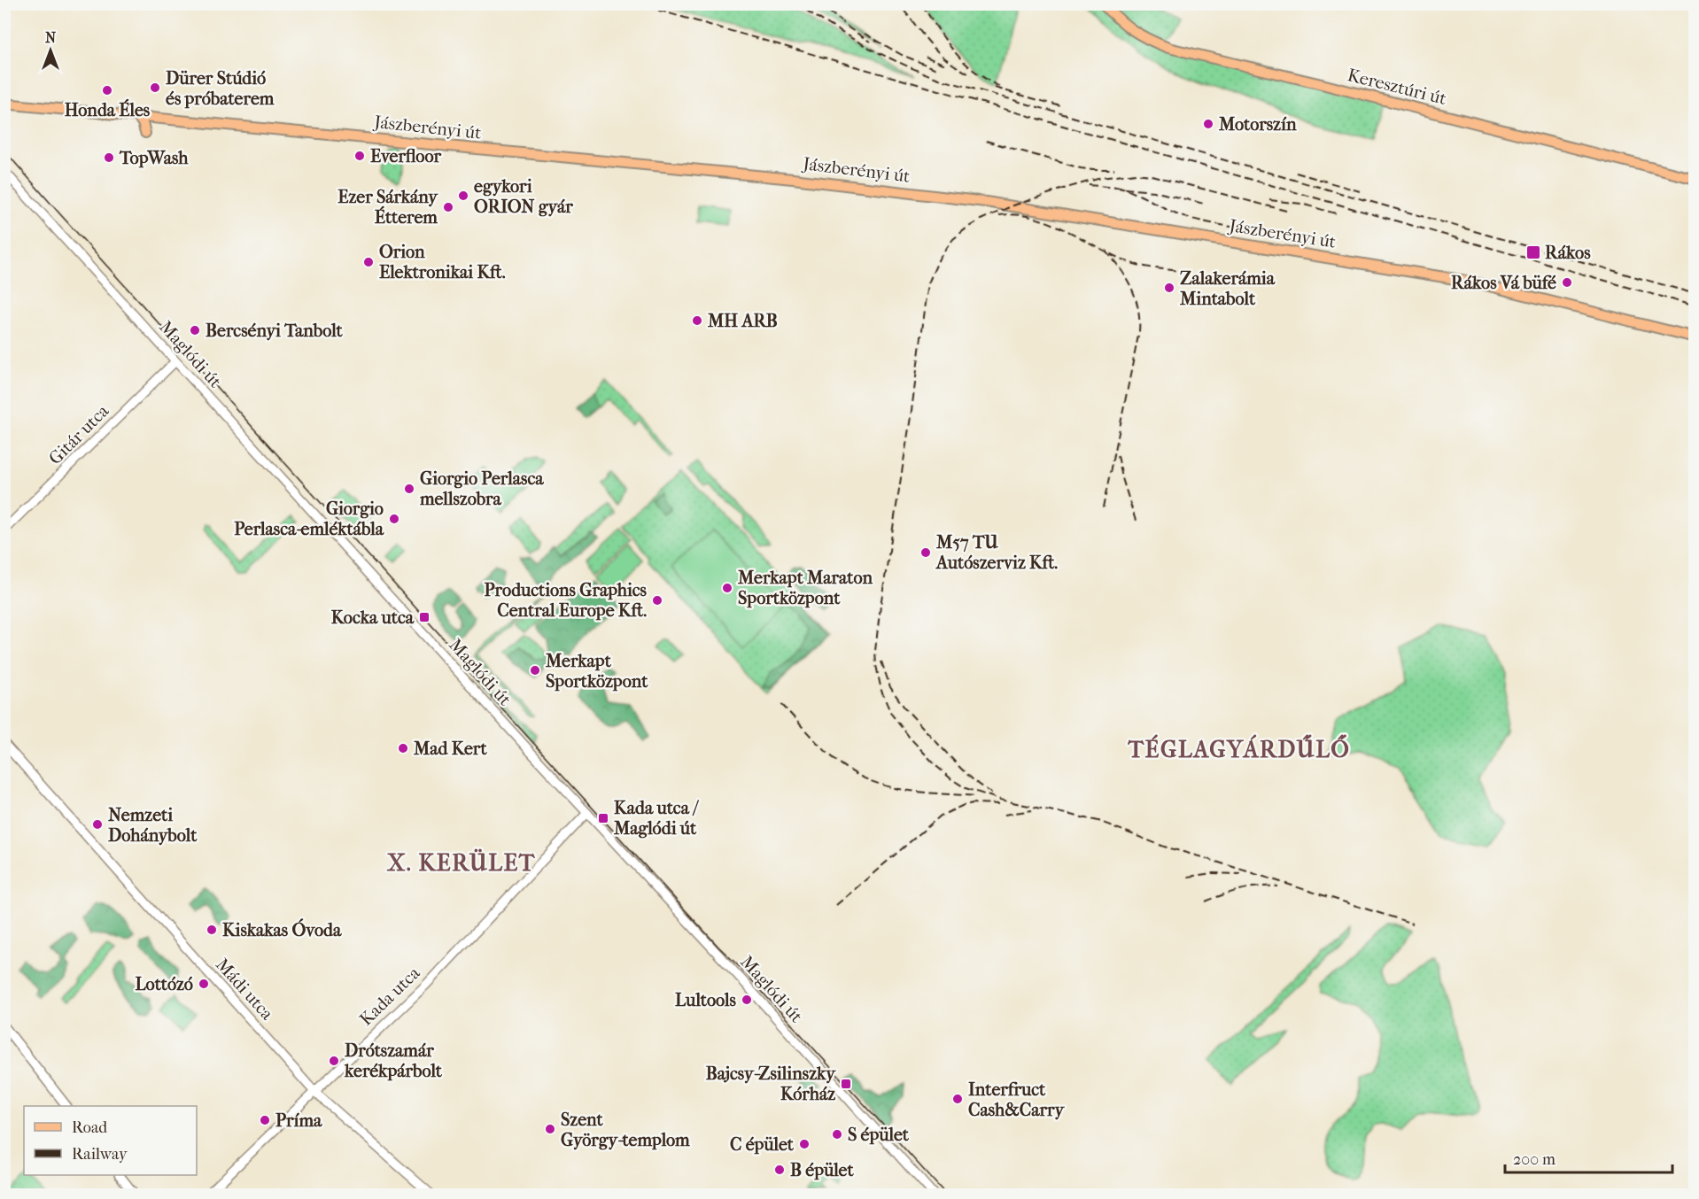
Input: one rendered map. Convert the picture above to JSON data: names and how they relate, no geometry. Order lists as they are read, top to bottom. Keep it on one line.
{"streets":{"main road":["Keresztúri út","Jászberényi út"],"street":["Maglódi út","Gitár utca","Mádi utca","Kada utca"]},"crossings":[["Maglódi út","Gitár utca"],["Maglódi út","Kada utca"],["Mádi utca","Kada utca"]],"districts":["TÉGLAGYÁRDŰLŐ","X. KERÜLET"],"places":{"other":["Dürer Stúdió és próbaterem","Honda Éles","Motorszín","Everfloor","TopWash","egykori ORION gyár","Ezer Sárkány Étterem","Orion Elektronikai Kft.","Rákos Vá büfé","Zalakerámia Mintabolt","MH ARB","Bercsényi Tanbolt","Giorgio Perlasca mellszobra","Giorgio Perlasca-emléktábla","M57 TU Autószerviz Kft.","Merkapt Maraton Sportközpont","Productions Graphics Central Europe Kft.","Merkapt Sportközpont","Mad Kert","Nemzeti Dohánybolt","Kiskakas Óvoda","Lottózó","Lultools","Drótszamár kerékpárbolt","Interfruct Cash&Carry","Príma","Szent György-templom","S épület","C épület","B épület"],"transit":["Rákos","Kocka utca","Kada utca / Maglódi út","Bajcsy-Zsilinszky Kórház"]},"legend":["Road","Railway"],"scale_bar":"200 m","north":"top"}
